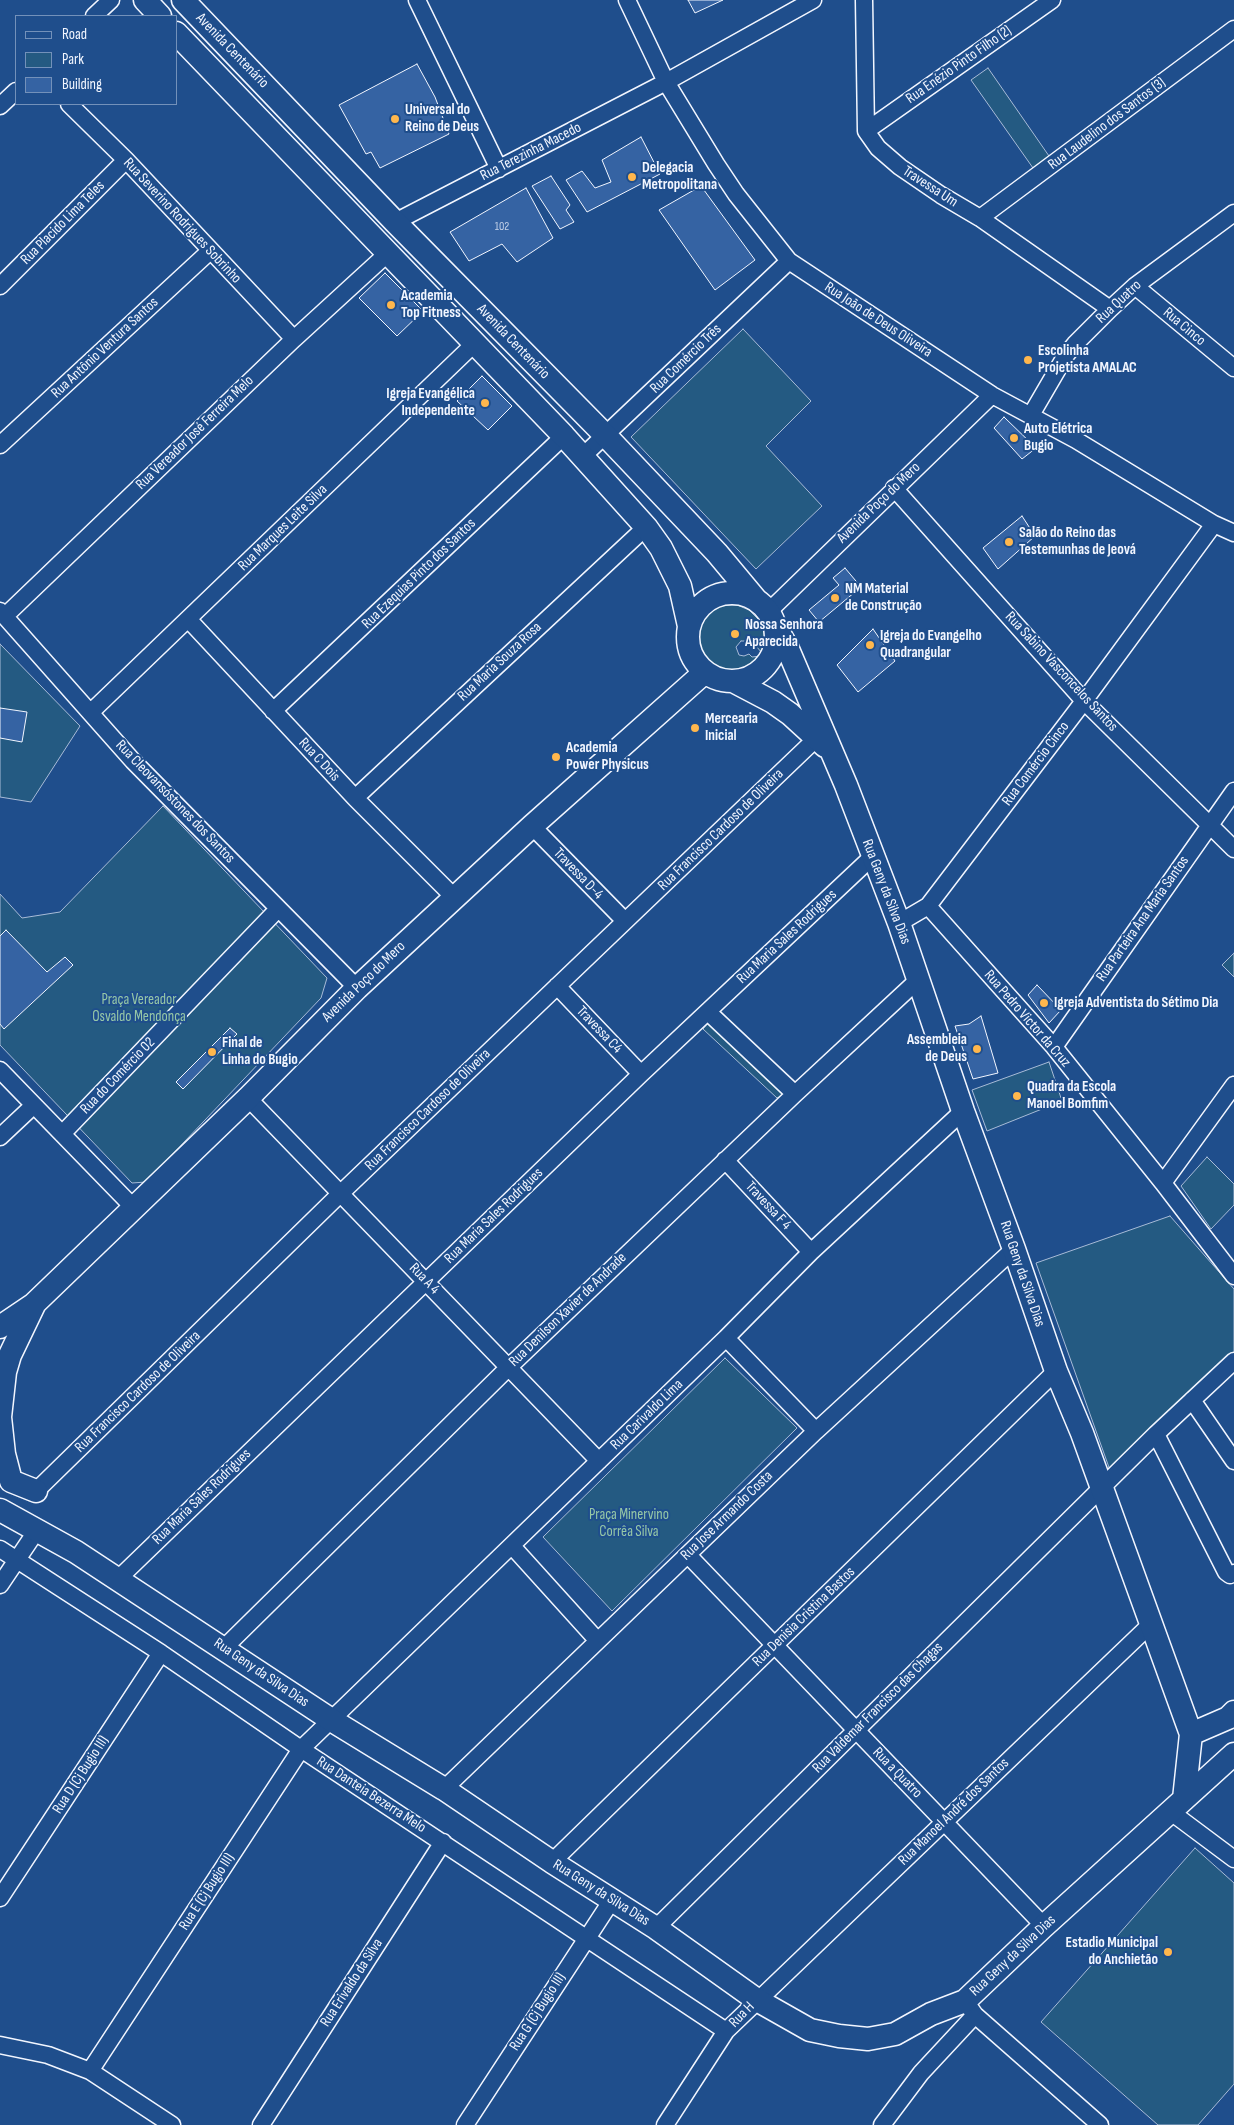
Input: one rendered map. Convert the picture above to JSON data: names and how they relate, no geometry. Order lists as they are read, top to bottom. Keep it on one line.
{"streets":{"main road":["Avenida Centenário","Avenida Poço do Mero","Rua Geny da Silva Dias"],"street":["Rua Enézio Pinto Filho (2)","Rua Laudelino dos Santos (3)","Rua Terezinha Macedo","Travessa Um","Rua Severino Rodrigues Sobrinho","Rua Placido Lima Teles","Rua Quatro","Rua João de Deus Oliveira","Rua Cinco","Rua Antônio Ventura Santos","Rua Comércio Três","Rua Vereador José Ferreira Melo","Rua Marques Leite Silva","Rua Ezequias Pinto dos Santos","Rua Maria Souza Rosa","Rua Sabino Vasconcelos Santos","Rua C Dois","Rua Comércio Cinco","Rua Cleovansóstones dos Santos","Rua Francisco Cardoso de Oliveira","Travessa D-4","Rua Parteira Ana Maria Santos","Rua Maria Sales Rodrigues","Rua Pedro Victor da Cruz","Travessa C4","Rua do Comércio 02","Travessa F 4","Rua A 4","Rua Denilson Xavier de Andrade","Rua Carivaldo Lima","Rua Jose Armando Costa","Rua Denisia Cristina Bastos","Rua Valdemar Francisco das Chagas","Rua a Quatro","Rua D (Cj Bugio III)","Rua Danteia Bezerra Melo","Rua Manoel André dos Santos","Rua E (Cj Bugio III)","Rua Erivaldo da Silva","Rua G (Cj Bugio III)","Rua H"]},"crossings":[["Avenida Centenário","Rua Terezinha Macedo"],["Avenida Centenário","Rua Comércio Três"],["Avenida Centenário","Rua Vereador José Ferreira Melo"],["Avenida Centenário","Avenida Poço do Mero"],["Avenida Centenário","Rua Marques Leite Silva"],["Avenida Centenário","Rua Ezequias Pinto dos Santos"],["Avenida Centenário","Rua Maria Souza Rosa"],["Avenida Centenário","Rua Geny da Silva Dias"],["Rua Enézio Pinto Filho (2)","Travessa Um"],["Rua Laudelino dos Santos (3)","Travessa Um"],["Rua Terezinha Macedo","Rua João de Deus Oliveira"],["Travessa Um","Rua Quatro"],["Rua Severino Rodrigues Sobrinho","Rua Placido Lima Teles"],["Rua Severino Rodrigues Sobrinho","Rua Antônio Ventura Santos"],["Rua Severino Rodrigues Sobrinho","Rua Vereador José Ferreira Melo"],["Rua Quatro","Rua João de Deus Oliveira"],["Rua Quatro","Rua Cinco"],["Rua João de Deus Oliveira","Rua Comércio Três"],["Rua João de Deus Oliveira","Avenida Poço do Mero"],["Rua João de Deus Oliveira","Rua Comércio Cinco"],["Rua Vereador José Ferreira Melo","Rua Cleovansóstones dos Santos"],["Avenida Poço do Mero","Rua Sabino Vasconcelos Santos"],["Avenida Poço do Mero","Rua C Dois"],["Avenida Poço do Mero","Rua Cleovansóstones dos Santos"],["Avenida Poço do Mero","Travessa D-4"],["Avenida Poço do Mero","Rua Geny da Silva Dias"],["Avenida Poço do Mero","Rua A 4"],["Rua Marques Leite Silva","Rua C Dois"],["Rua Marques Leite Silva","Rua Cleovansóstones dos Santos"],["Rua Ezequias Pinto dos Santos","Rua C Dois"],["Rua Maria Souza Rosa","Rua C Dois"],["Rua Sabino Vasconcelos Santos","Rua Comércio Cinco"],["Rua Sabino Vasconcelos Santos","Rua Parteira Ana Maria Santos"],["Rua Comércio Cinco","Rua Pedro Victor da Cruz"],["Rua Cleovansóstones dos Santos","Rua do Comércio 02"],["Rua Francisco Cardoso de Oliveira","Travessa D-4"],["Rua Francisco Cardoso de Oliveira","Rua Geny da Silva Dias"],["Rua Francisco Cardoso de Oliveira","Travessa C4"],["Rua Francisco Cardoso de Oliveira","Rua A 4"],["Rua Geny da Silva Dias","Rua Maria Sales Rodrigues"],["Rua Geny da Silva Dias","Rua Denilson Xavier de Andrade"],["Rua Geny da Silva Dias","Rua Carivaldo Lima"],["Rua Geny da Silva Dias","Rua Jose Armando Costa"],["Rua Geny da Silva Dias","Rua Denisia Cristina Bastos"],["Rua Geny da Silva Dias","Rua Valdemar Francisco das Chagas"],["Rua Geny da Silva Dias","Rua a Quatro"],["Rua Geny da Silva Dias","Rua Manoel André dos Santos"],["Rua Geny da Silva Dias","Rua E (Cj Bugio III)"],["Rua Geny da Silva Dias","Rua G (Cj Bugio III)"],["Rua Geny da Silva Dias","Rua H"],["Rua Parteira Ana Maria Santos","Rua Pedro Victor da Cruz"],["Rua Maria Sales Rodrigues","Travessa C4"],["Rua Maria Sales Rodrigues","Rua A 4"],["Travessa F 4","Rua Denilson Xavier de Andrade"],["Travessa F 4","Rua Carivaldo Lima"],["Rua A 4","Rua Denilson Xavier de Andrade"],["Rua A 4","Rua Carivaldo Lima"],["Rua Carivaldo Lima","Rua E (Cj Bugio III)"],["Rua Jose Armando Costa","Rua a Quatro"],["Rua Denisia Cristina Bastos","Rua a Quatro"],["Rua Valdemar Francisco das Chagas","Rua a Quatro"],["Rua a Quatro","Rua Manoel André dos Santos"],["Rua D (Cj Bugio III)","Rua Danteia Bezerra Melo"],["Rua Danteia Bezerra Melo","Rua E (Cj Bugio III)"],["Rua Danteia Bezerra Melo","Rua Erivaldo da Silva"],["Rua Danteia Bezerra Melo","Rua G (Cj Bugio III)"],["Rua Danteia Bezerra Melo","Rua H"],["Rua Manoel André dos Santos","Rua H"]],"parks":["Praça Vereador Osvaldo Mendonça","Praça Minervino Corrêa Silva"],"places":["Universal do Reino de Deus","Delegacia Metropolitana","Academia Top Fitness","Escolinha Projetista AMALAC","Igreja Evangélica Independente","Auto Elétrica Bugio","Salão do Reino das Testemunhas de Jeová","NM Material de Construção","Nossa Senhora Aparecida","Igreja do Evangelho Quadrangular","Mercearia Inicial","Academia Power Physicus","Igreja Adventista do Sétimo Dia","Assembleia de Deus","Final de Linha do Bugio","Quadra da Escola Manoel Bomfim","Estadio Municipal do Anchietão"],"house_numbers":["102"],"legend":["Road","Park","Building"]}
